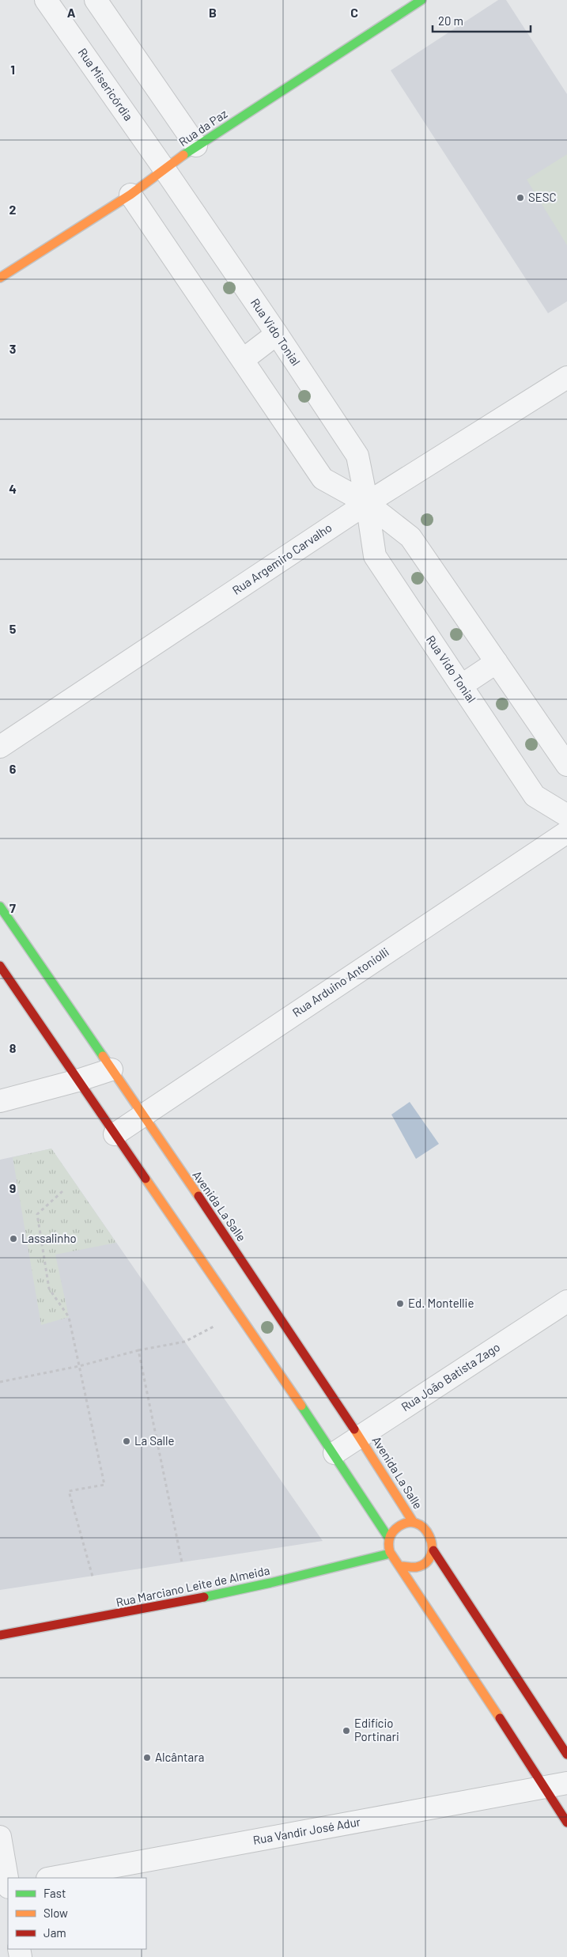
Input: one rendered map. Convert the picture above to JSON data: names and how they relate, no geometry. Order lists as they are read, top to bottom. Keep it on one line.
{"streets":{"main road":["Rua da Paz","Avenida La Salle","Rua Marciano Leite de Almeida"],"street":["Rua Misericórdia","Rua Vido Tonial","Rua Argemiro Carvalho","Rua Arduino Antoniolli","Rua João Batista Zago","Rua Vandir José Adur"]},"crossings":[["Rua Misericórdia","Rua da Paz"],["Rua Misericórdia","Rua Vido Tonial"],["Rua da Paz","Rua Vido Tonial"],["Rua Vido Tonial","Rua Argemiro Carvalho"],["Rua Arduino Antoniolli","Avenida La Salle"],["Avenida La Salle","Rua João Batista Zago"],["Avenida La Salle","Rua Marciano Leite de Almeida"]],"places":["SESC","Lassalinho","Ed. Montellie","La Salle","Edifício Portinari","Alcântara"],"legend":["Fast","Slow","Jam"],"scale_bar":"20 m","grid":{"columns":["A","B","C"],"rows":["1","2","3","4","5","6","7","8","9"]}}
